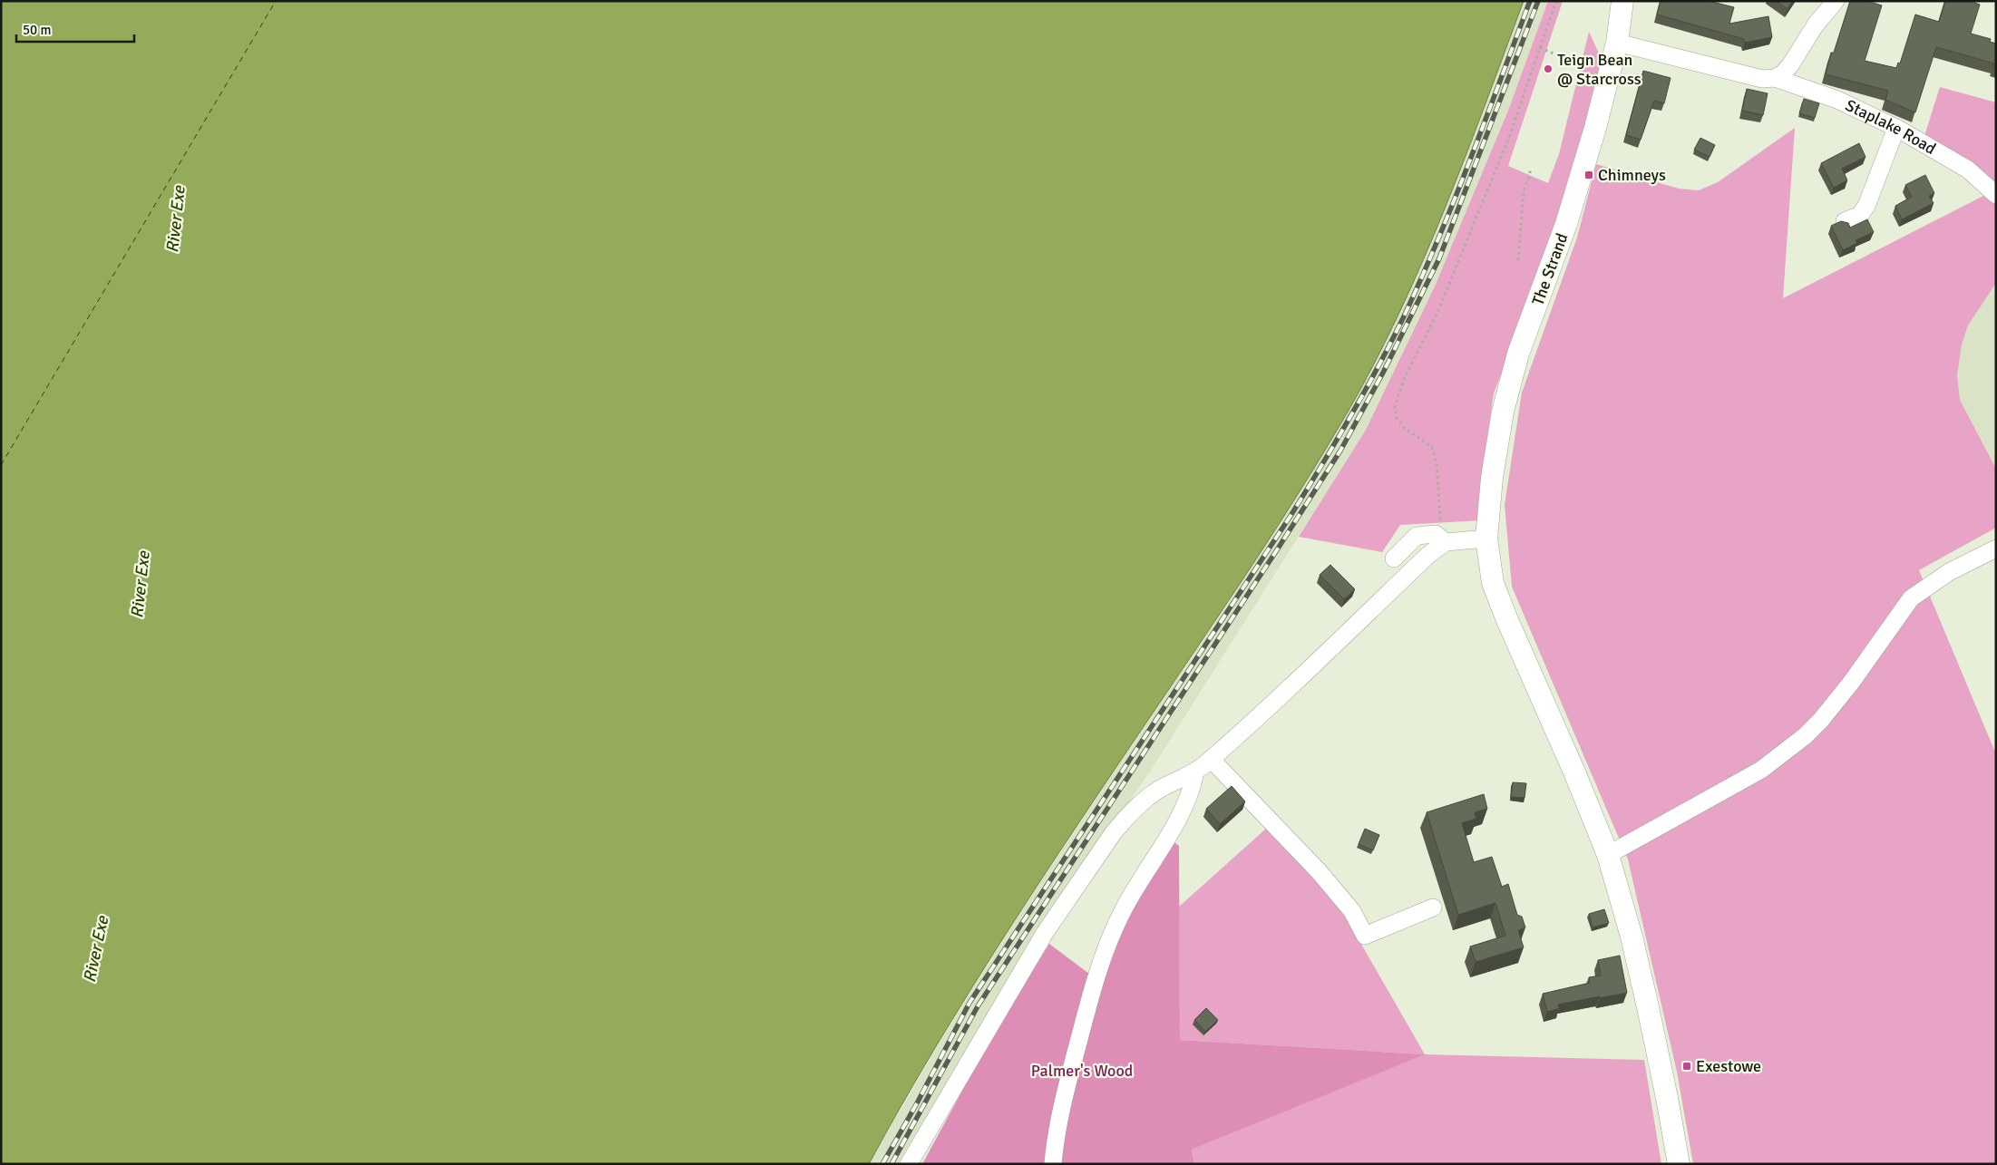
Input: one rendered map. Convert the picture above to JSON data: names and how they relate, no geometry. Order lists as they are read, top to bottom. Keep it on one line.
{"streets":{"main road":["The Strand"],"street":["Staplake Road"]},"crossings":[["Staplake Road","The Strand"]],"water":["River Exe"],"parks":["Palmer's Wood"],"places":{"other":["Teign Bean @ Starcross"],"transit":["Chimneys","Exestowe"]},"scale_bar":"50 m"}
